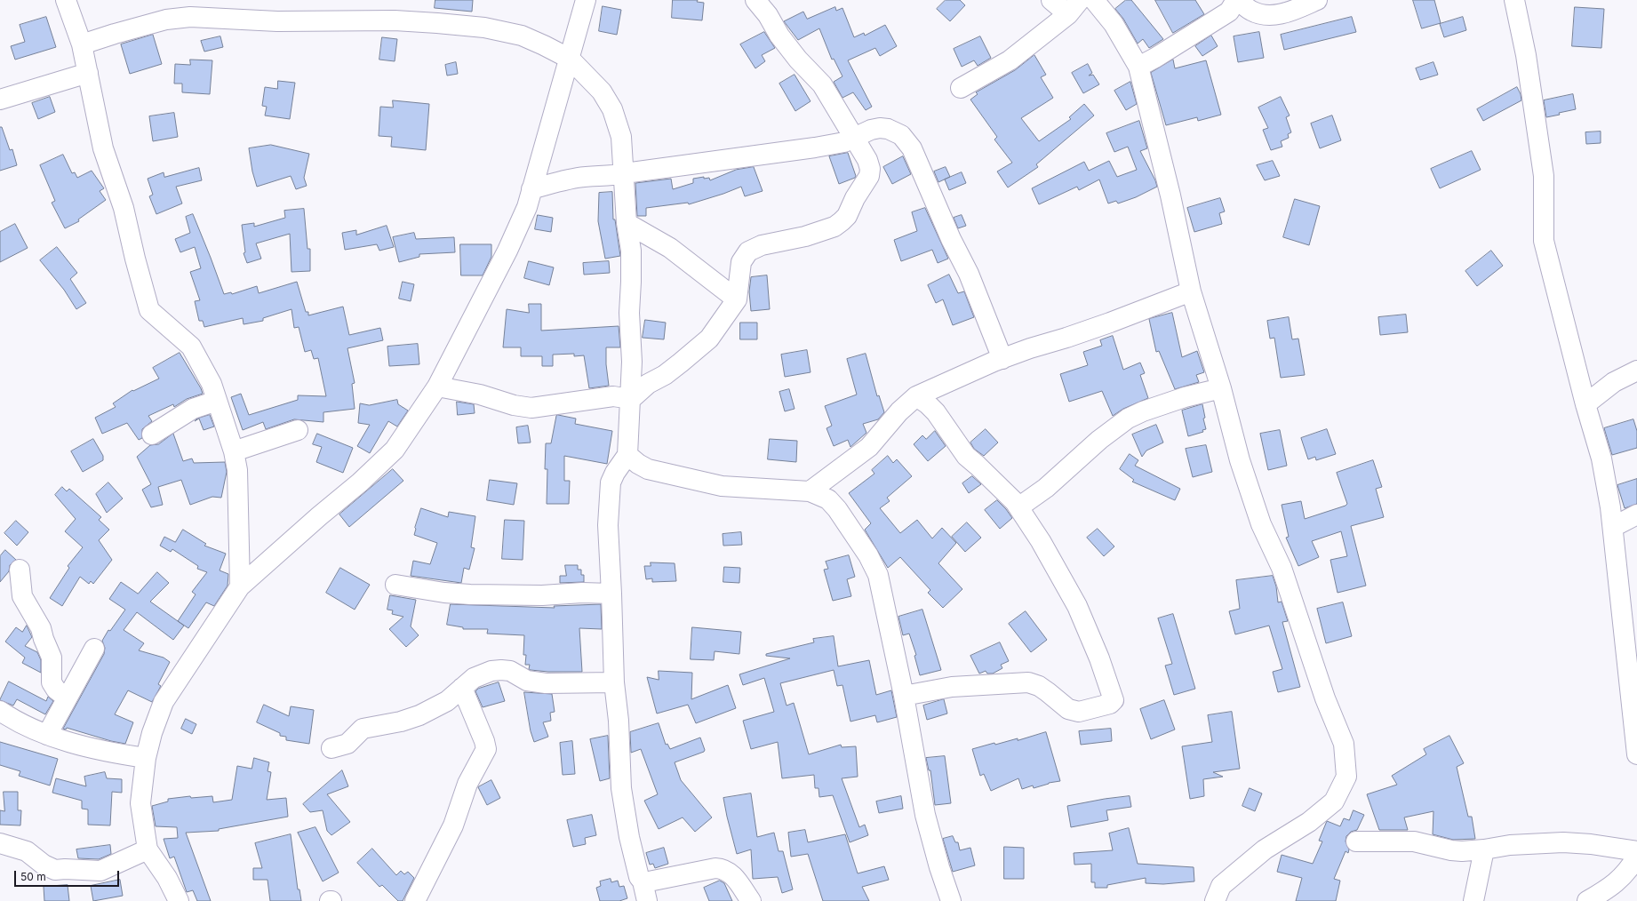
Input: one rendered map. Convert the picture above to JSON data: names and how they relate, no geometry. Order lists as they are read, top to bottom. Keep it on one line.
{"scale_bar":"50 m"}
